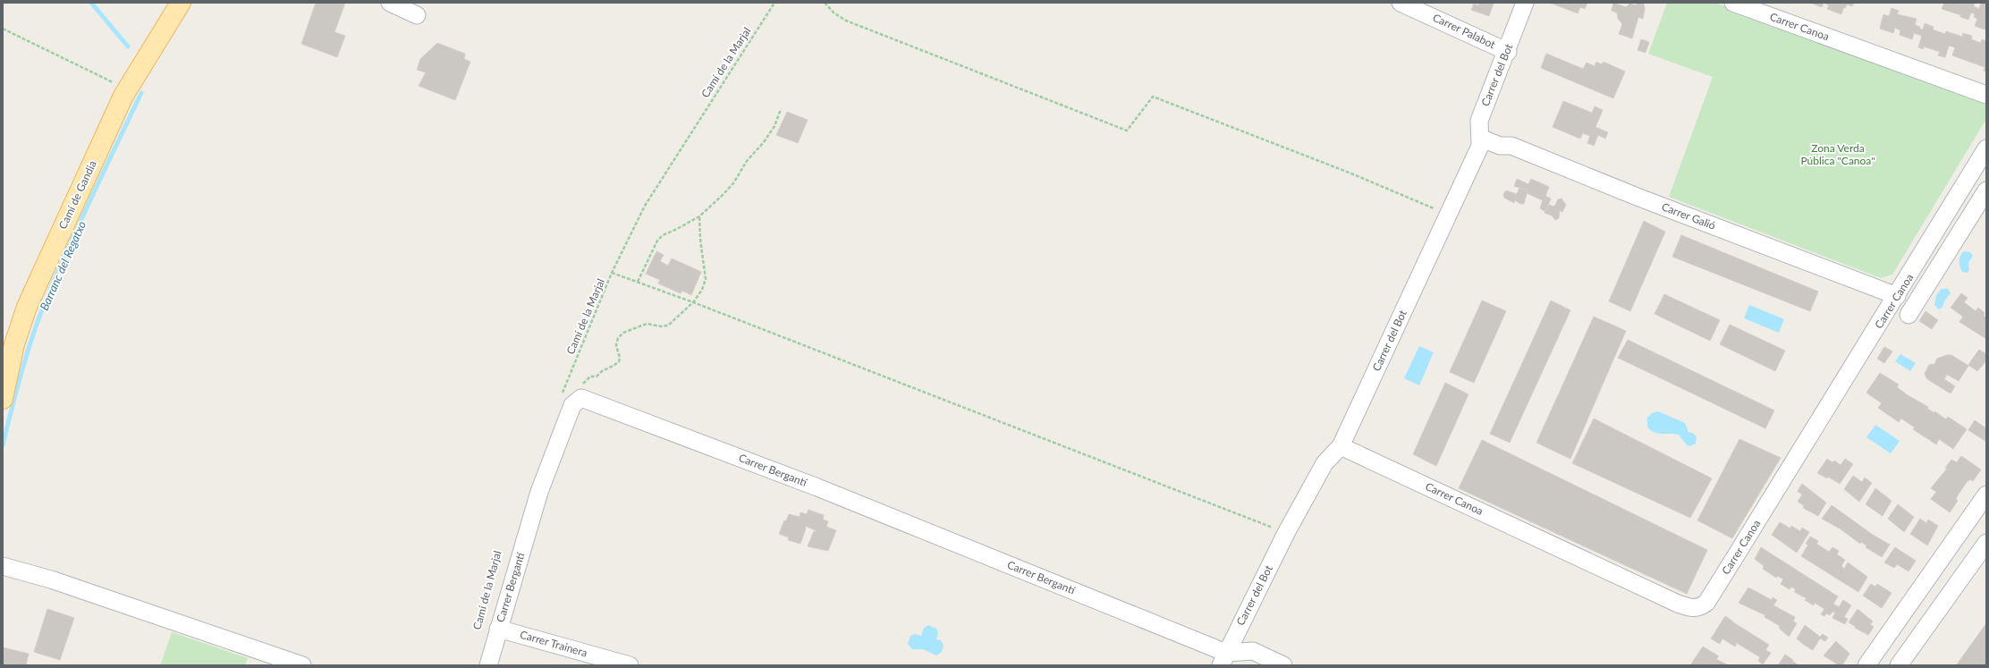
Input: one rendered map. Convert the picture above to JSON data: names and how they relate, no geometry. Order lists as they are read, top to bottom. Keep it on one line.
{"streets":{"main road":["Camí de Gandia"],"street":["Carrer Canoa","Carrer Palabot","Carrer del Bot","Carrer Galió","Carrer Bergantí","Carrer Trainera"],"path":["Camí de la Marjal"]},"crossings":[["Carrer Canoa","Carrer del Bot"],["Carrer Canoa","Carrer Galió"],["Carrer Palabot","Carrer del Bot"],["Carrer del Bot","Carrer Galió"],["Carrer del Bot","Carrer Bergantí"],["Carrer Bergantí","Carrer Trainera"]],"water":["Barranc del Regatxo"],"parks":["Zona Verda Pública \"Canoa\""]}
